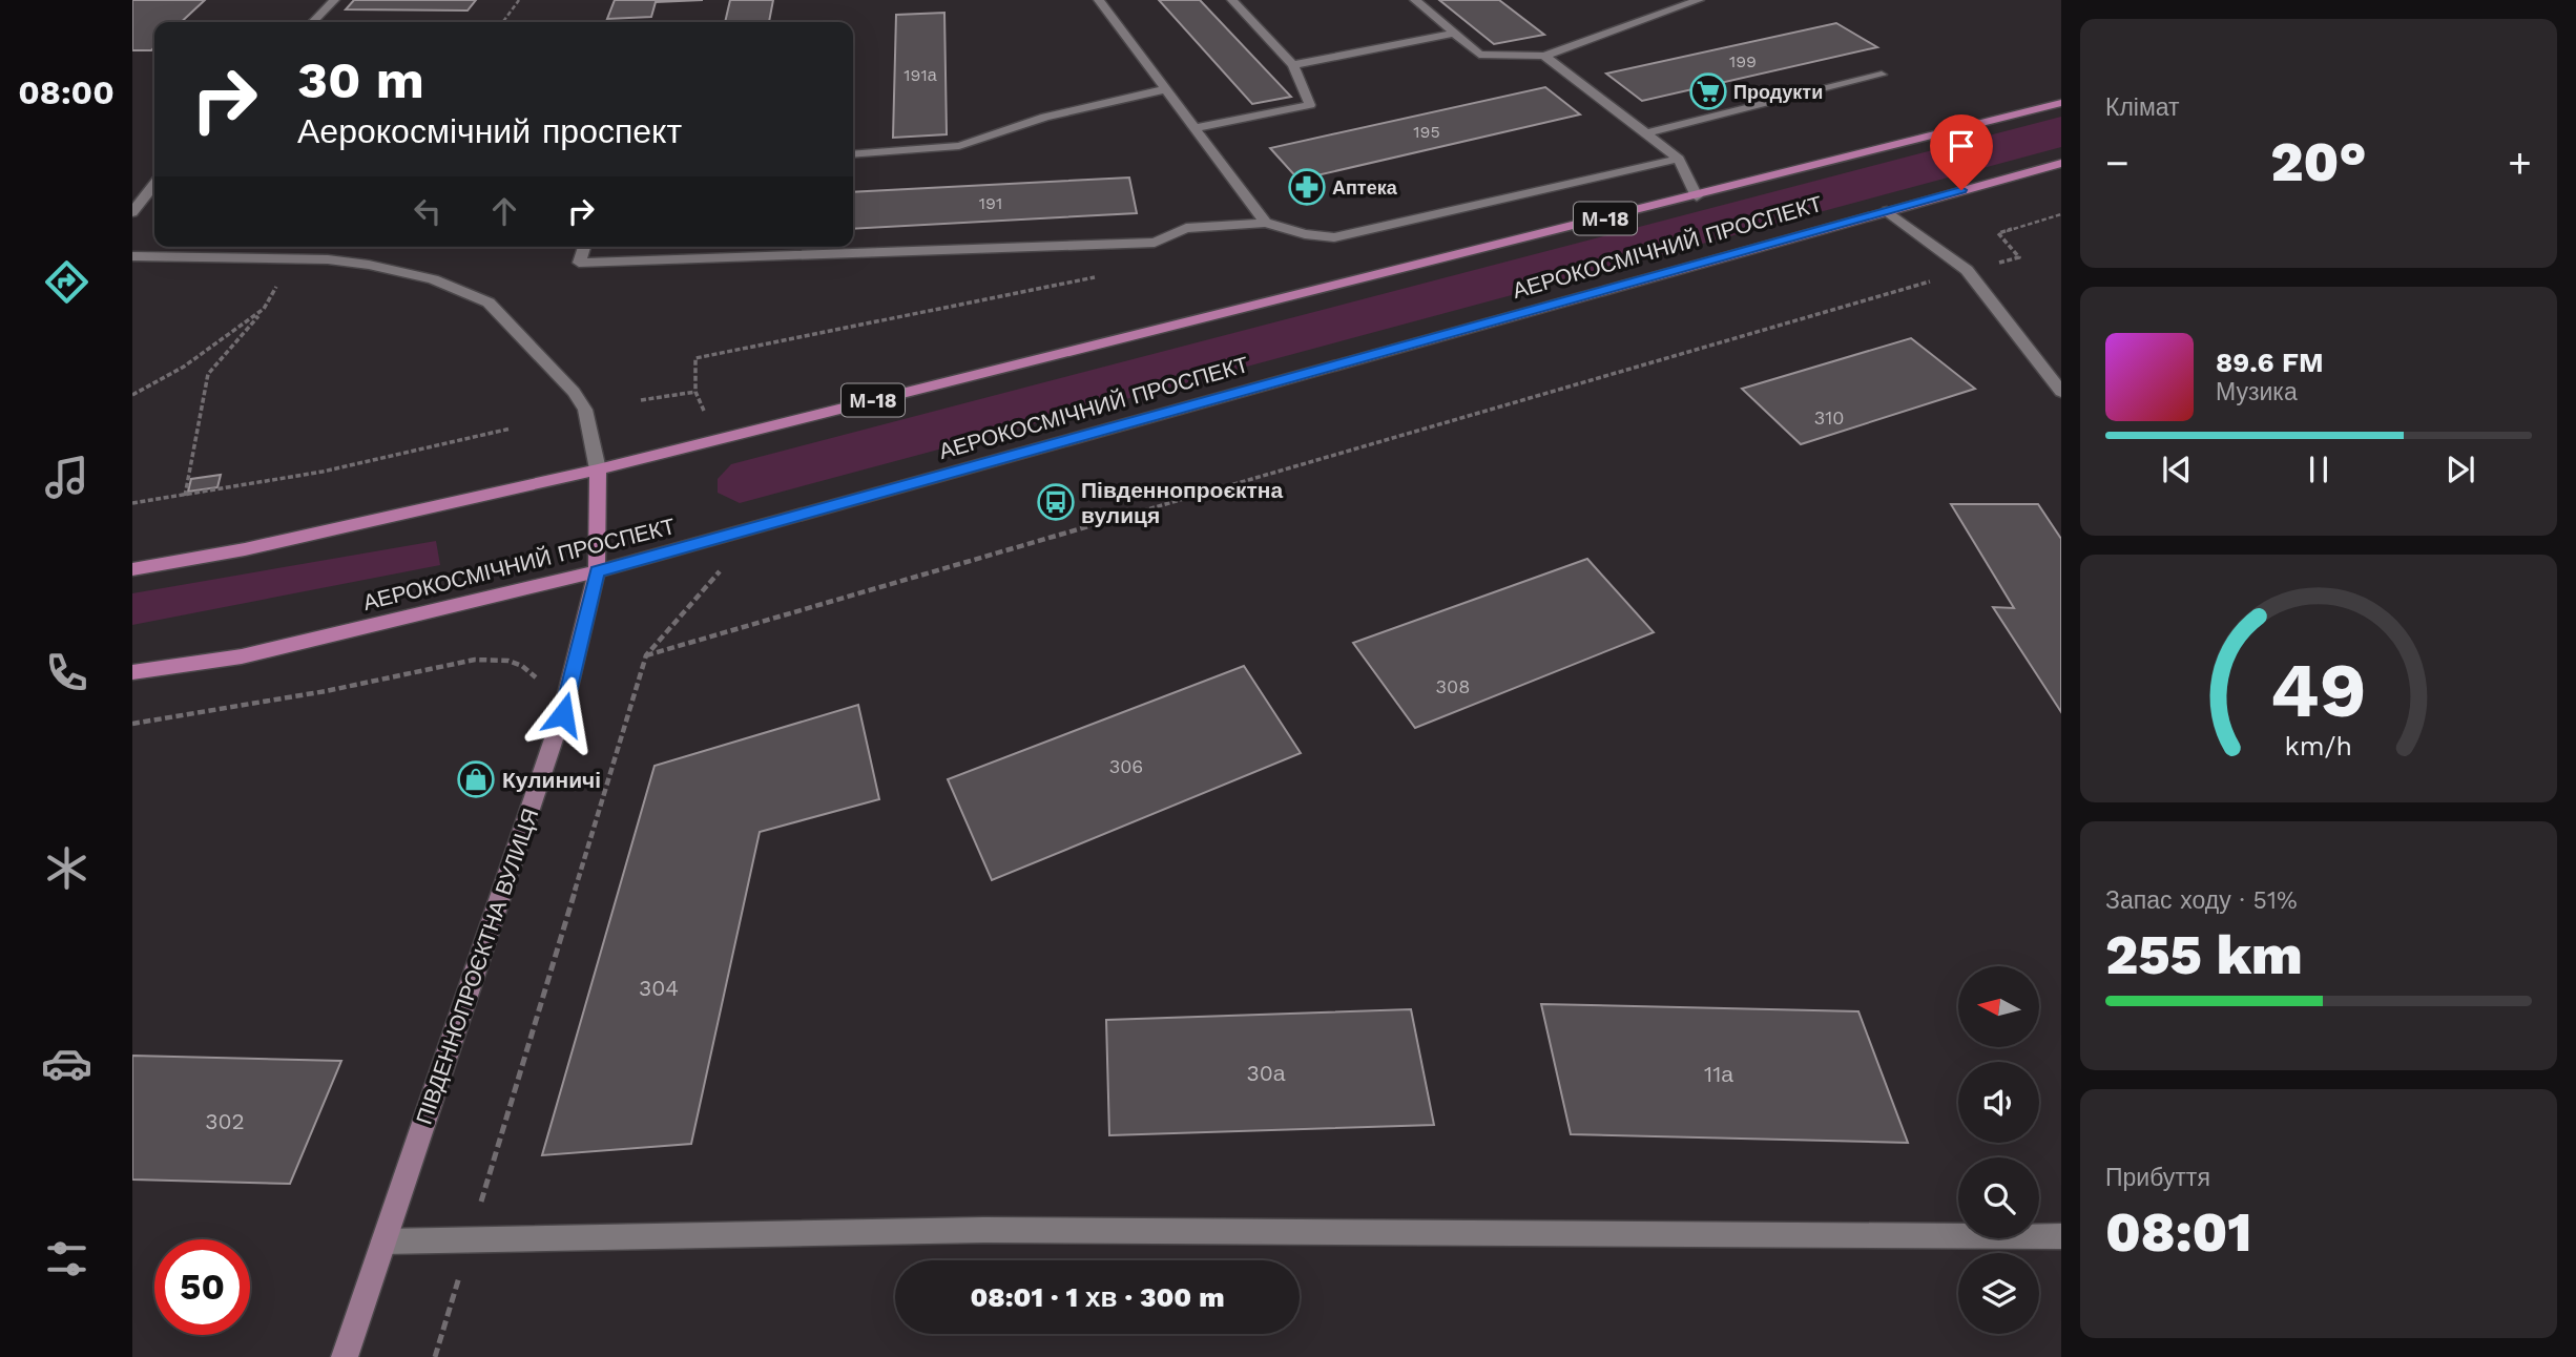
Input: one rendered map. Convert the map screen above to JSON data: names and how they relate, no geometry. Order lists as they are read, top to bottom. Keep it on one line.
{"streets":{"main road":["М-18","АЕРОКОСМІЧНИЙ ПРОСПЕКТ","ПІВДЕННОПРОЄКТНА ВУЛИЦЯ"]},"crossings":[["АЕРОКОСМІЧНИЙ ПРОСПЕКТ","ПІВДЕННОПРОЄКТНА ВУЛИЦЯ"]],"places":{"supermarket":["Продукти"],"pharmacy":["Аптека"],"bus stop":["Південнопроєктна вулиця"],"shop":["Кулиничі"]},"house_numbers":["199","191а","195","191","310","308","306","304","30а","11а","302"],"north":"left","page":{"tabs":"08:00","tile":["Клімат",["Запас ходу · 51%","255 km"],["Прибуття","08:01"]],"turn":["30 m","Аерокосмічний проспект"],"heat":["−","20°","+"],"song":["89.6 FM","Музика"],"limit":"50","trip":"08:01 · 1 хв · 300 m","gauge":["49","km/h"]}}
